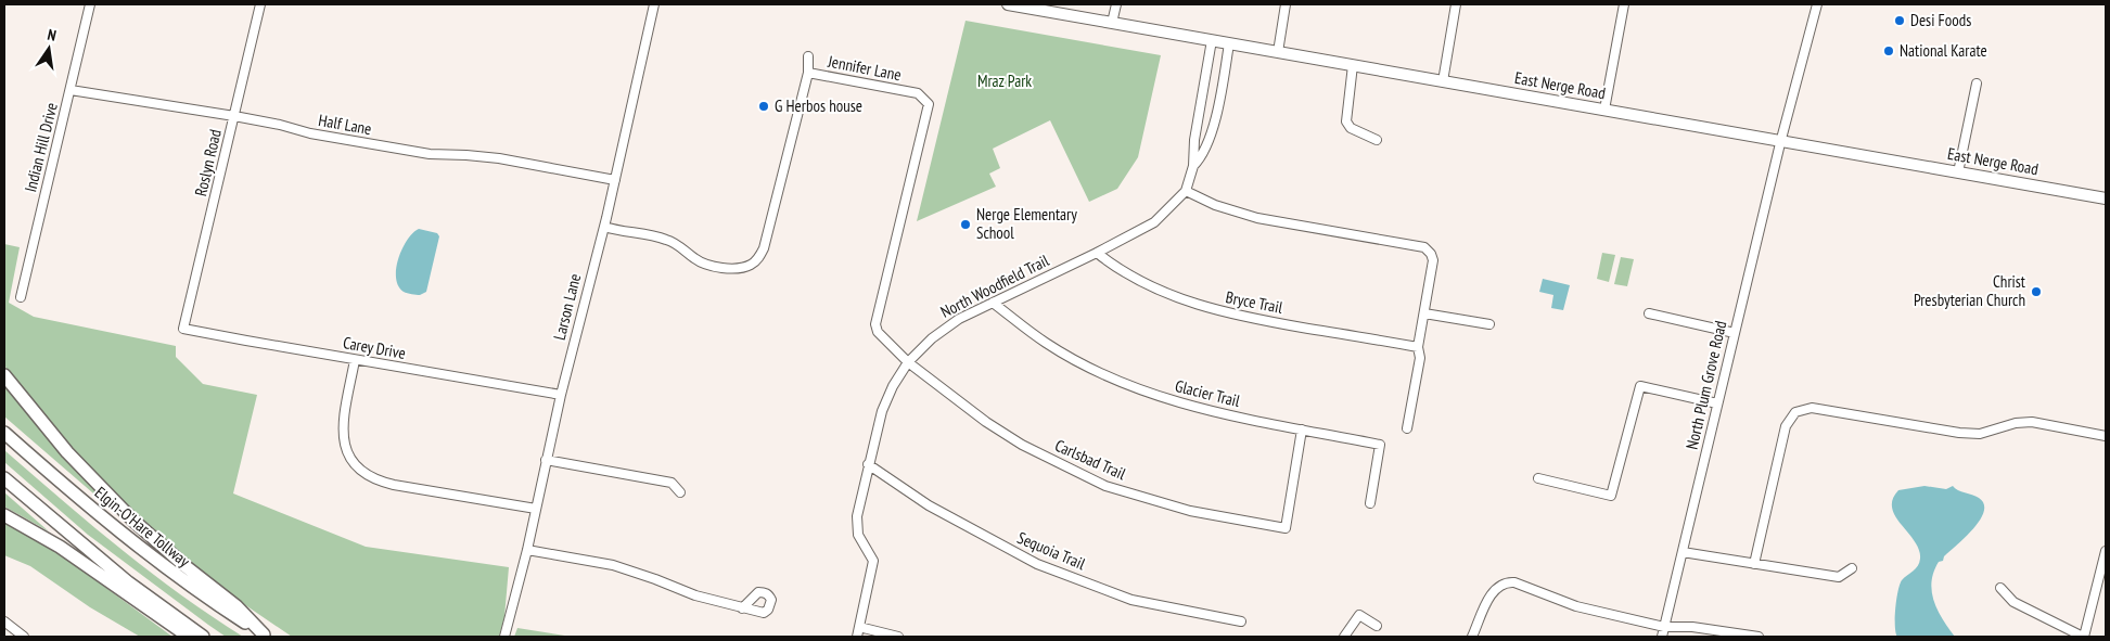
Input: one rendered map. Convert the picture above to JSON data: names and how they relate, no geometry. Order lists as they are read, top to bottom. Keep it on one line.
{"streets":{"highway":["Elgin-O'Hare Tollway"],"main road":["East Nerge Road"],"street":["Jennifer Lane","Half Lane","Indian Hill Drive","Roslyn Road","North Woodfield Trail","Bryce Trail","Larson Lane","Carey Drive","North Plum Grove Road","Glacier Trail","Carlsbad Trail","Sequoia Trail"]},"crossings":[["Jennifer Lane","North Woodfield Trail"],["Jennifer Lane","Larson Lane"],["Jennifer Lane","Carlsbad Trail"],["East Nerge Road","North Woodfield Trail"],["East Nerge Road","North Plum Grove Road"],["Half Lane","Indian Hill Drive"],["Half Lane","Roslyn Road"],["Half Lane","Larson Lane"],["Roslyn Road","Carey Drive"],["North Woodfield Trail","Bryce Trail"],["North Woodfield Trail","Glacier Trail"],["North Woodfield Trail","Carlsbad Trail"],["North Woodfield Trail","Sequoia Trail"],["Larson Lane","Carey Drive"],["Glacier Trail","Carlsbad Trail"]],"parks":["Mraz Park"],"places":["Desi Foods","National Karate","G Herbos house","Nerge Elementary School","Christ Presbyterian Church"],"north":"top"}
